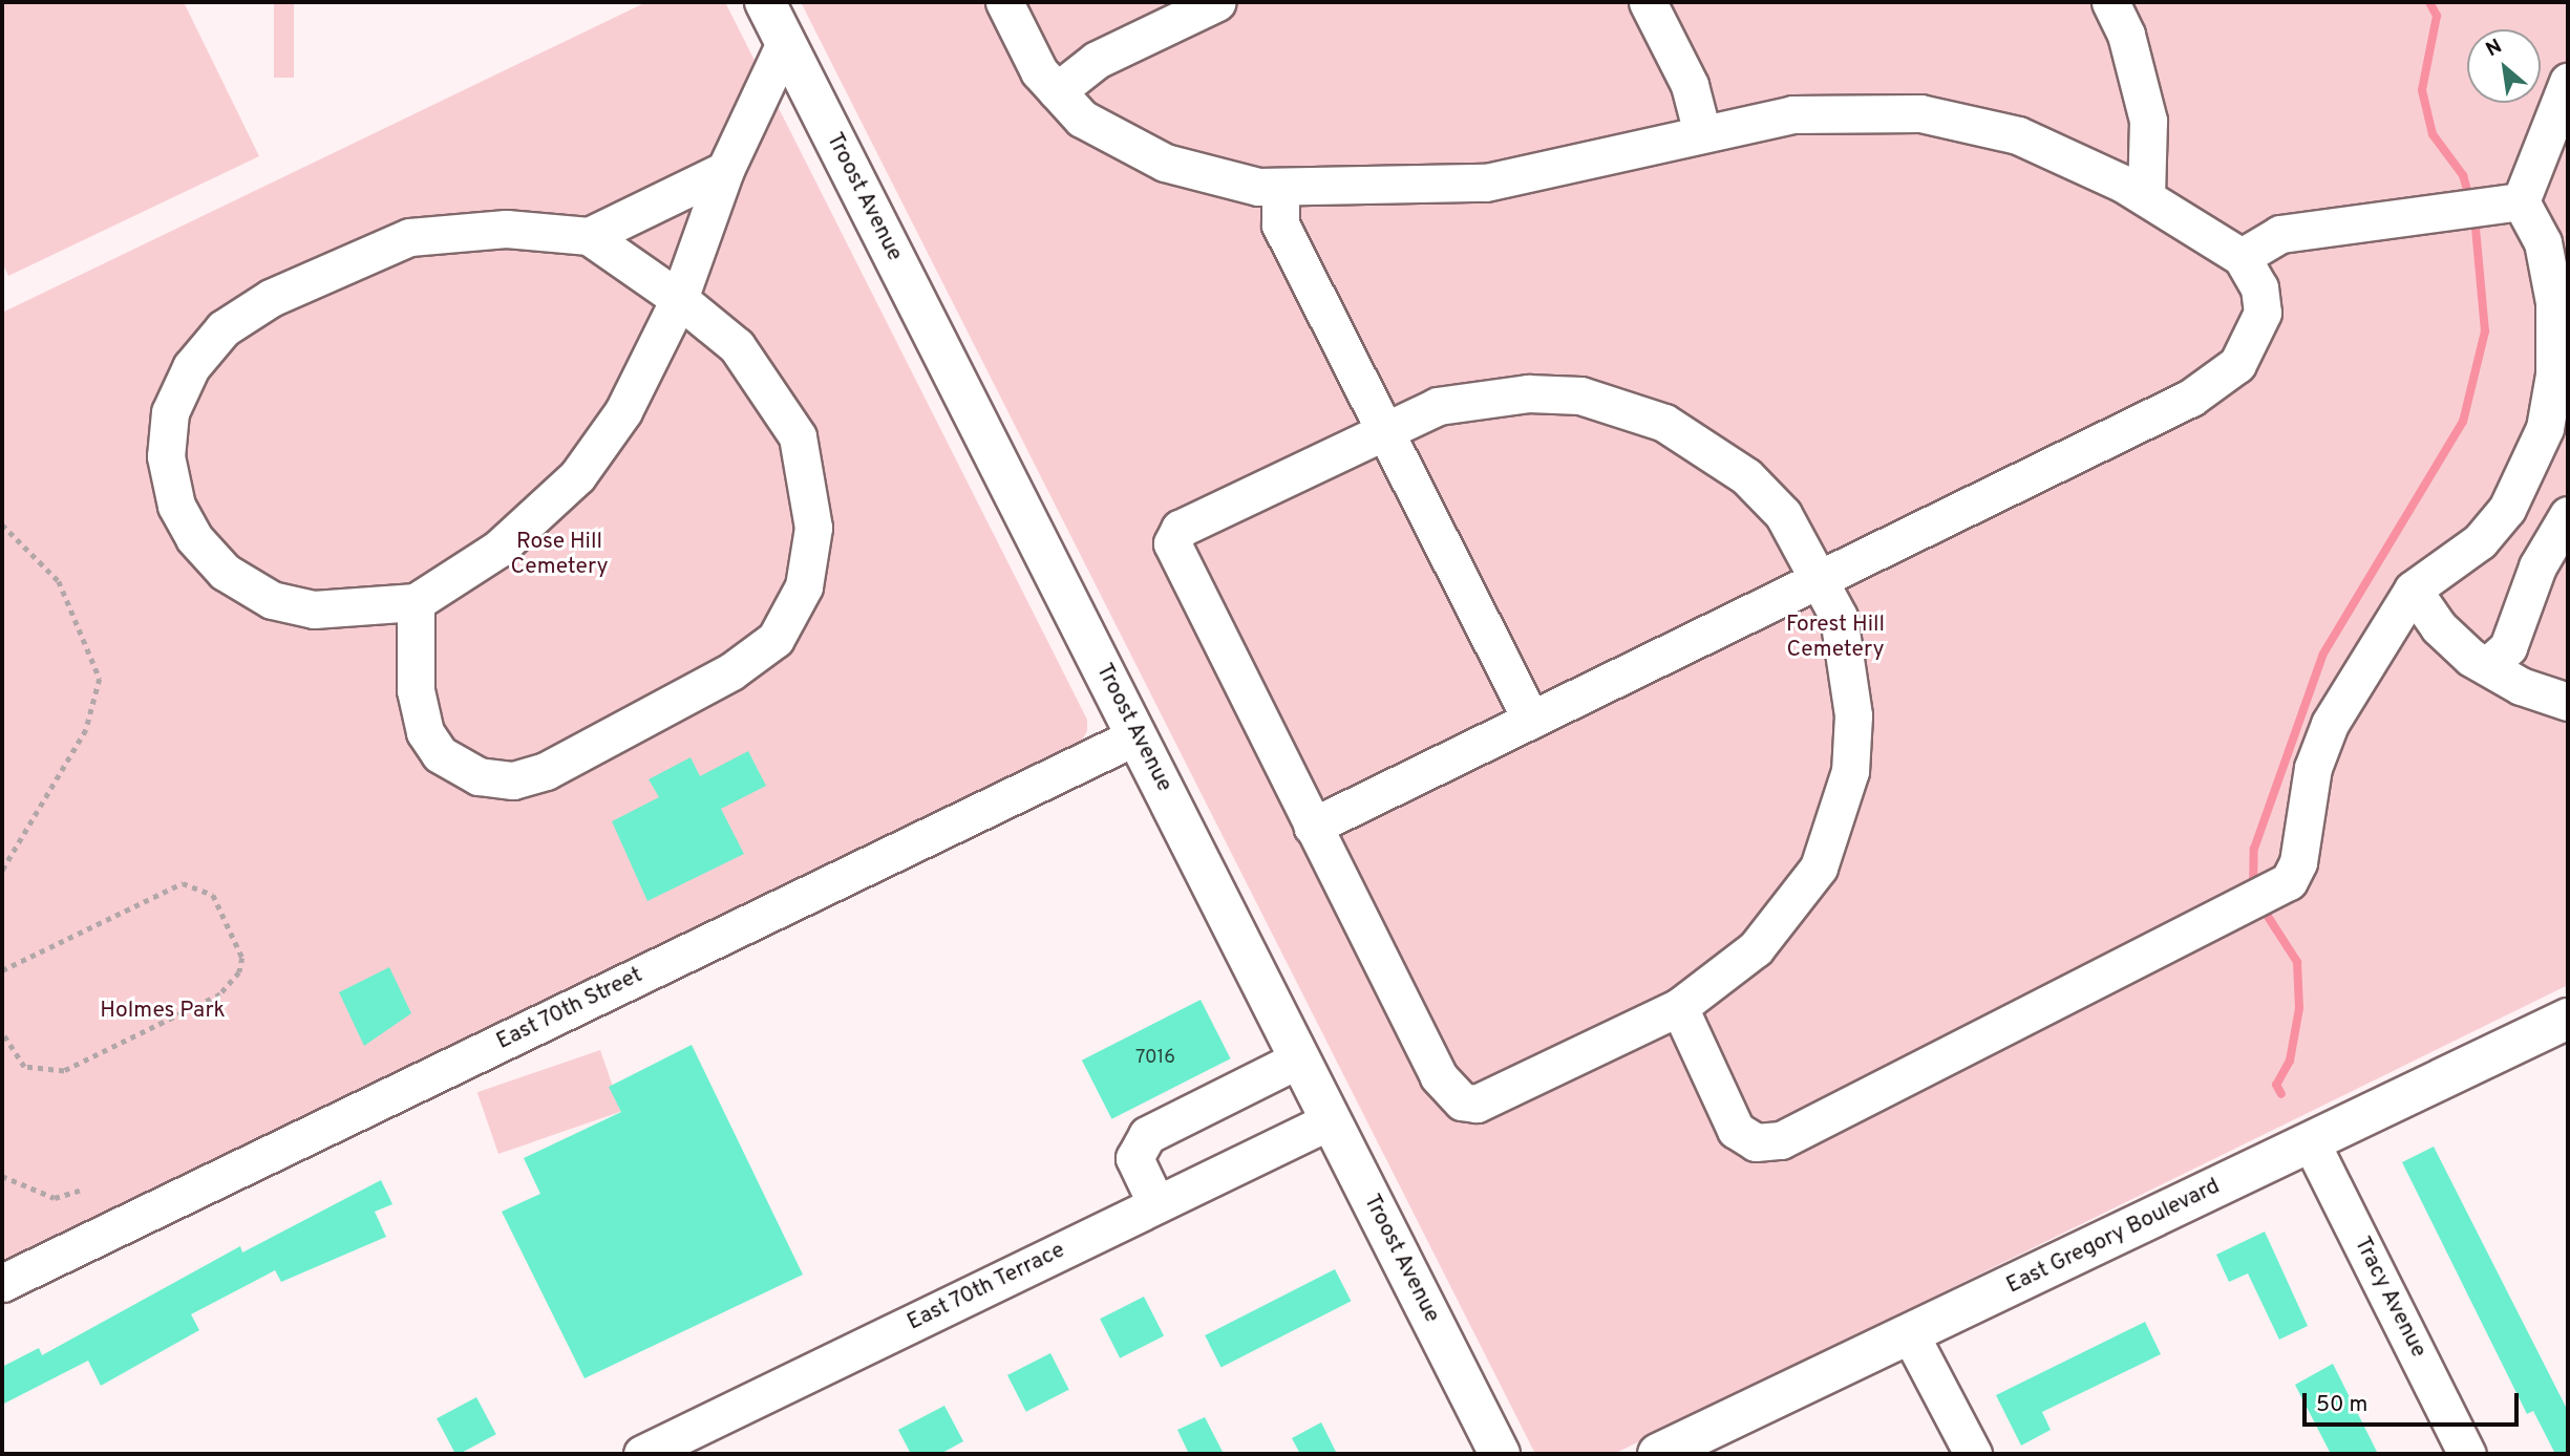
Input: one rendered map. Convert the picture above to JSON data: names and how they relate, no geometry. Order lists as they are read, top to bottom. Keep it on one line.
{"streets":{"main road":["Troost Avenue","East Gregory Boulevard"],"street":["East 70th Street","East 70th Terrace","Tracy Avenue"]},"crossings":[["Troost Avenue","East 70th Street"],["Troost Avenue","East 70th Terrace"],["East Gregory Boulevard","Tracy Avenue"]],"parks":["Rose Hill Cemetery","Forest Hill Cemetery","Holmes Park"],"house_numbers":["7016"],"scale_bar":"50 m","north":"top left"}
